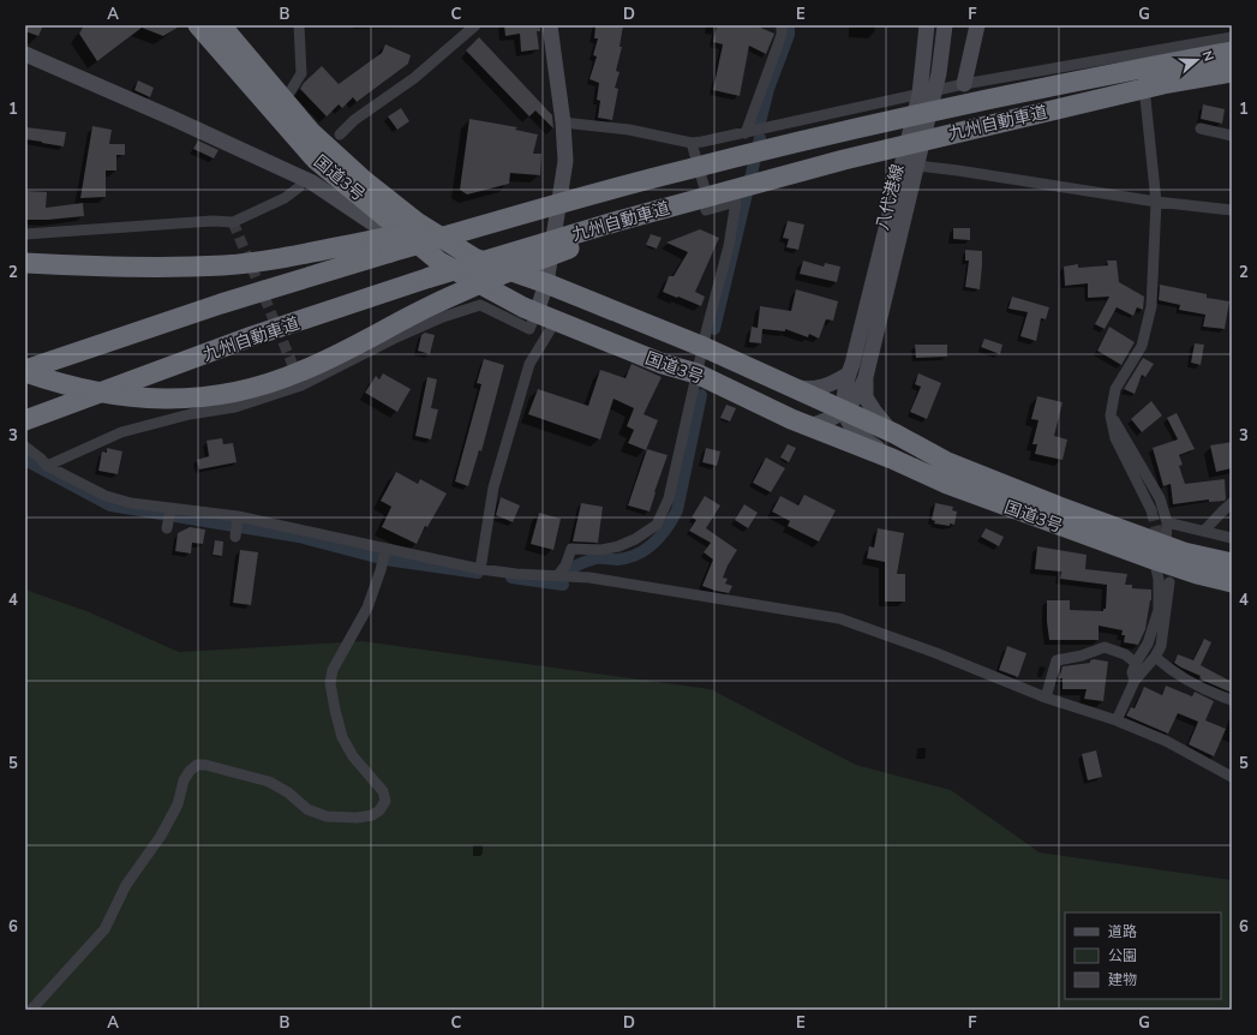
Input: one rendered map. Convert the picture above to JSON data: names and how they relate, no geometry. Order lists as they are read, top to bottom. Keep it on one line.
{"streets":{"highway":["九州自動車道","国道3号"],"main road":["八代港線"]},"crossings":[["国道3号","八代港線"]],"legend":["道路","公園","建物"],"north":"right","grid":{"columns":["A","B","C","D","E","F","G"],"rows":["1","2","3","4","5","6"]}}
